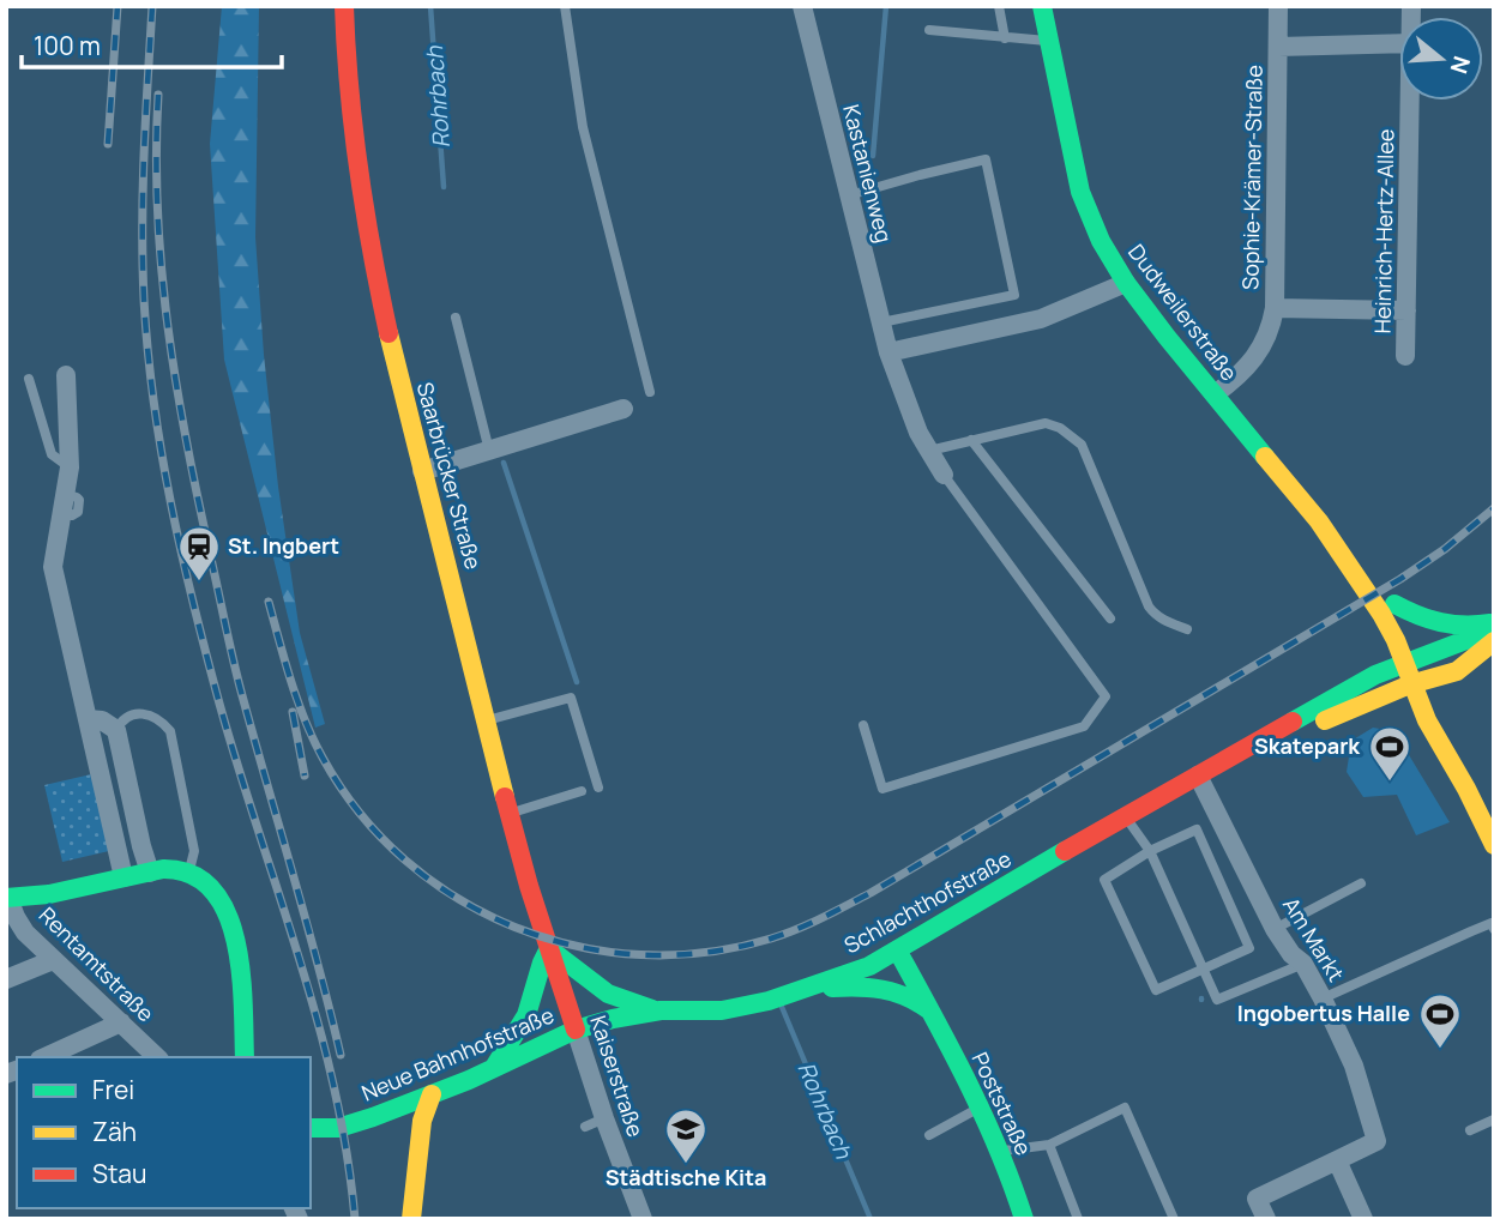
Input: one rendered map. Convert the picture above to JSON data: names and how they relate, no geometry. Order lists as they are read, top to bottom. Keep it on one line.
{"streets":{"main road":["Dudweilerstraße","Saarbrücker Straße","Schlachthofstraße","Neue Bahnhofstraße","Kaiserstraße","Poststraße"],"street":["Kastanienweg","Sophie-Krämer-Straße","Heinrich-Hertz-Allee","Am Markt","Rentamtstraße"]},"crossings":[["Sophie-Krämer-Straße","Heinrich-Hertz-Allee"],["Sophie-Krämer-Straße","Dudweilerstraße"],["Dudweilerstraße","Schlachthofstraße"],["Saarbrücker Straße","Kaiserstraße"],["Schlachthofstraße","Am Markt"],["Schlachthofstraße","Neue Bahnhofstraße"],["Schlachthofstraße","Kaiserstraße"],["Schlachthofstraße","Poststraße"],["Neue Bahnhofstraße","Kaiserstraße"]],"water":["Rohrbach"],"places":{"station":["St. Ingbert"],"sports":["Skatepark","Ingobertus Halle"],"school or university":["Städtische Kita"]},"legend":["Frei","Zäh","Stau"],"scale_bar":"100 m","north":"right"}
